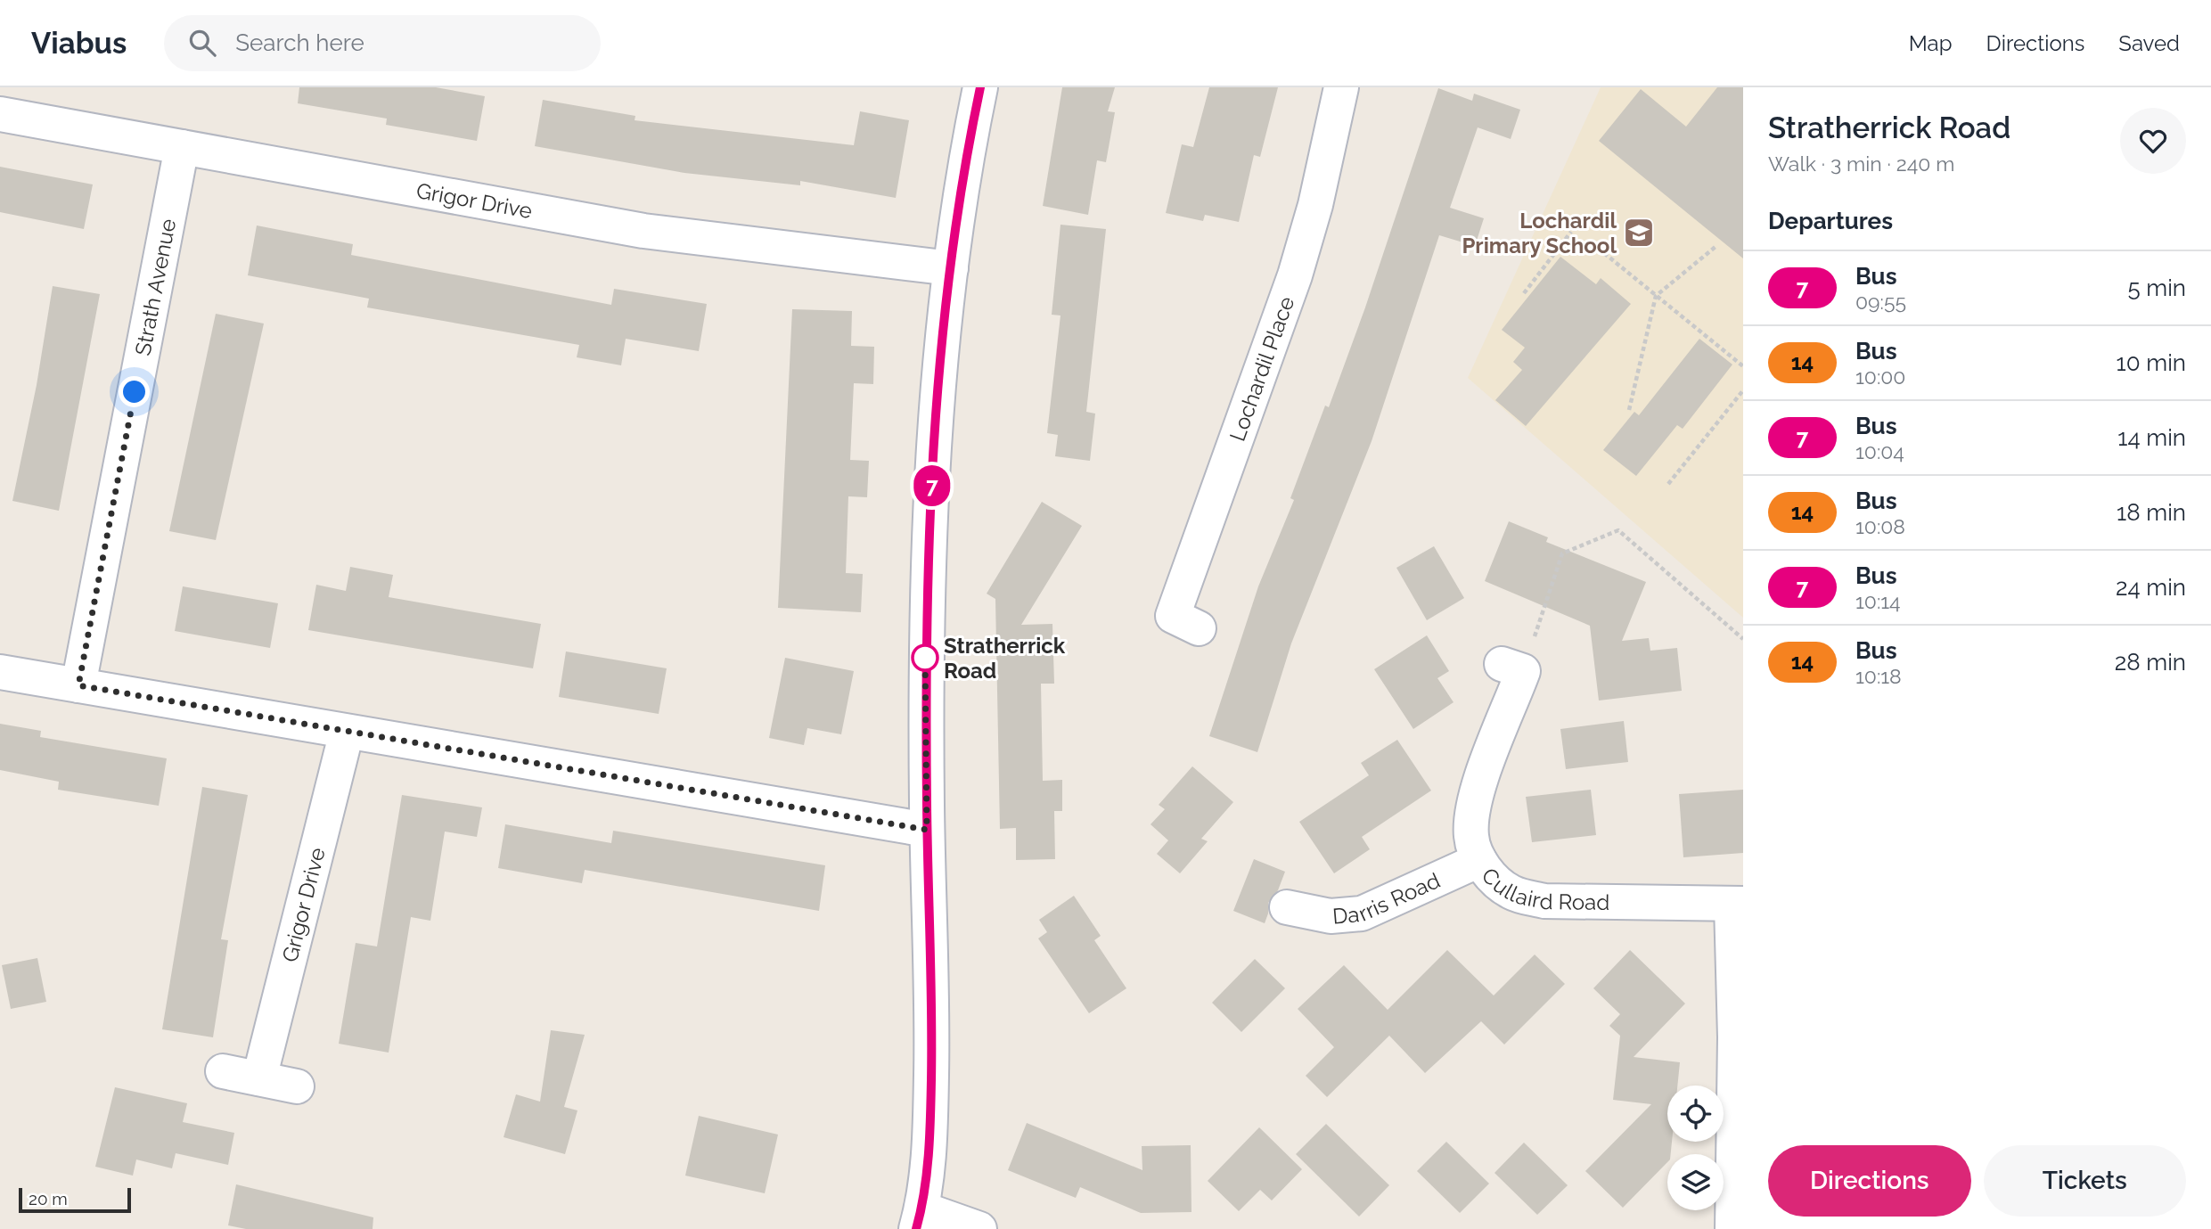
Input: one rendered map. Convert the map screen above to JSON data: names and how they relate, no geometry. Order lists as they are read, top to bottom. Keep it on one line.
{"streets":{"street":["Grigor Drive","Strath Avenue","Lochardil Place","Cullaird Road","Darris Road"]},"crossings":[["Grigor Drive","Strath Avenue"],["Cullaird Road","Darris Road"]],"places":{"school or university":["Lochardil Primary School"],"other":["Stratherrick Road"]},"lines":["bus line 7"],"scale_bar":"20 m","page":{"header":"Viabus","search":"Search here","nav":["Map","Directions","Saved"],"on_map":"7","heading":[["Stratherrick Road","Walk · 3 min · 240 m"],"Departures"],"list":[{"mark":"7","name":"Bus","note":"09:55","value":"5 min"},{"mark":"14","name":"Bus","note":"10:00","value":"10 min"},{"mark":"7","name":"Bus","note":"10:04","value":"14 min"},{"mark":"14","name":"Bus","note":"10:08","value":"18 min"},{"mark":"7","name":"Bus","note":"10:14","value":"24 min"},{"mark":"14","name":"Bus","note":"10:18","value":"28 min"}],"buttons":["Directions","Tickets"],"scale":"20 m"}}
